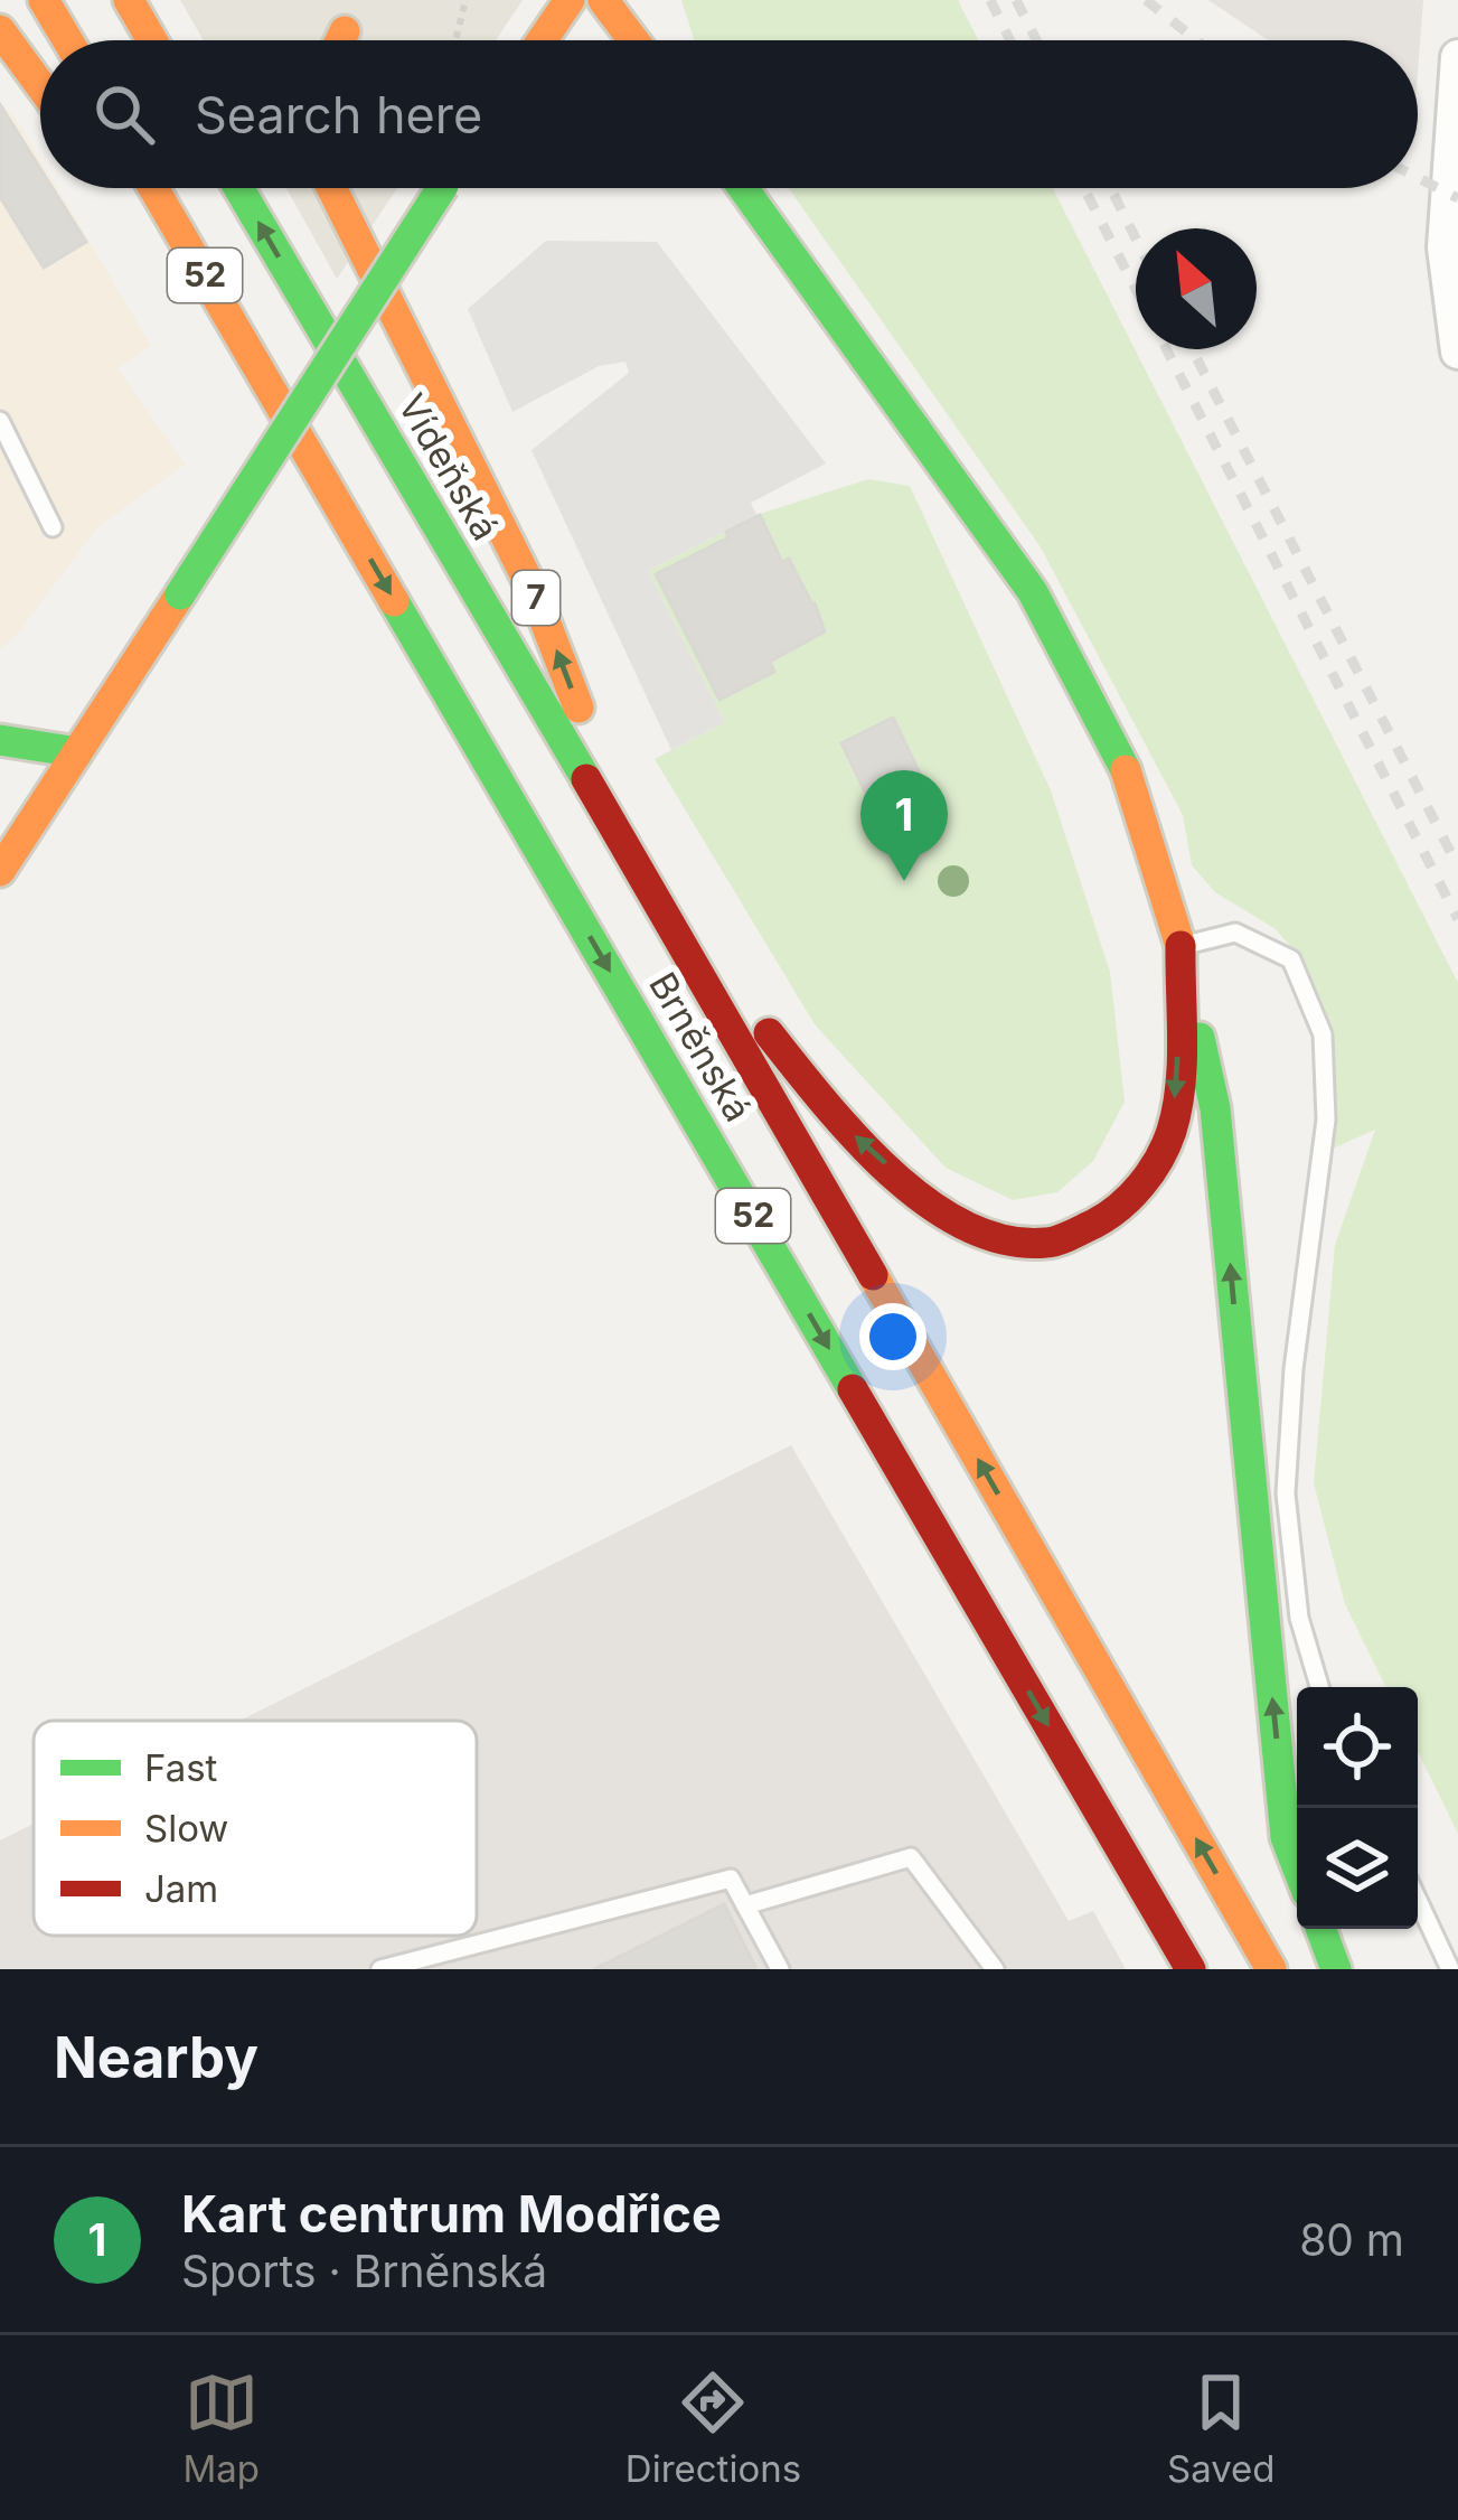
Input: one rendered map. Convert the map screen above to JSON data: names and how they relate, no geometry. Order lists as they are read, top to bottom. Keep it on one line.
{"streets":{"main road":["52","Vídeňská","7","Brněnská"]},"crossings":[["Vídeňská","7"],["Vídeňská","Brněnská"],["7","Brněnská"]],"legend":["Fast","Slow","Jam"],"north":"top left","page":{"search":"Search here","pins":"1","heading":"Nearby","list":[{"mark":"1","name":"Kart centrum Modřice","note":"Sports · Brněnská","value":"80 m"}],"nav":["Map","Directions","Saved"]}}
